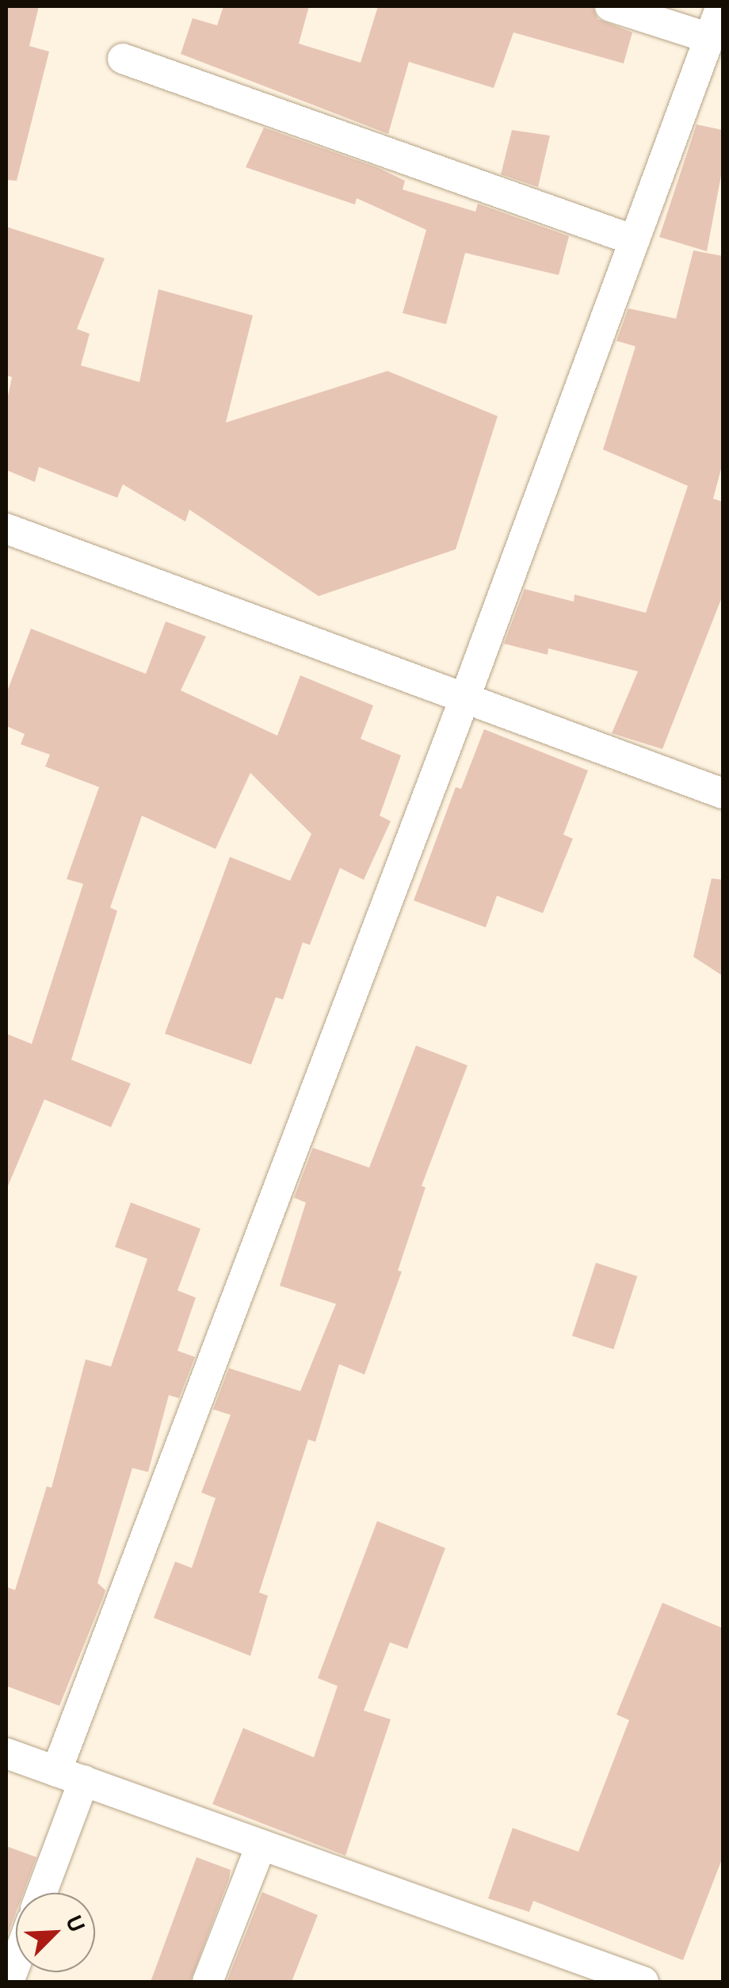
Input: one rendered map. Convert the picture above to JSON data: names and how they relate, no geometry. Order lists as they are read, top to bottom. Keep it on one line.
{"north":"top right"}
